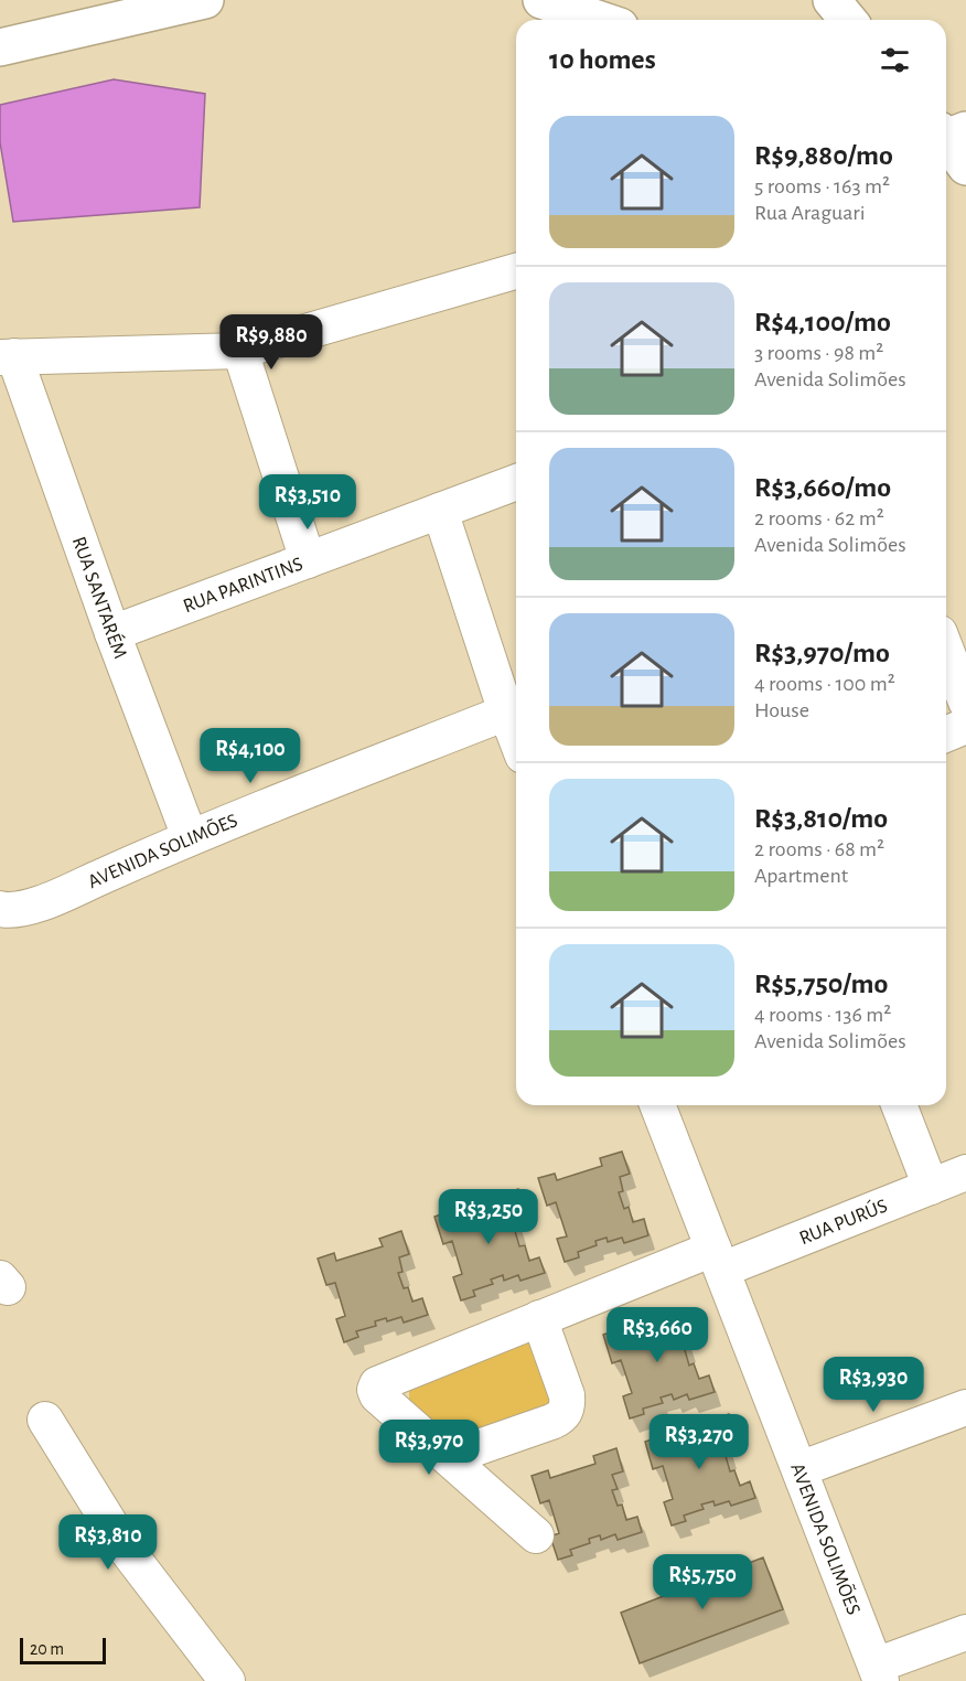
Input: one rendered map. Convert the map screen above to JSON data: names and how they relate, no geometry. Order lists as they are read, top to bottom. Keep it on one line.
{"streets":{"street":["RUA PARINTINS","RUA SANTARÉM","AVENIDA SOLIMÕES","RUA PURÚS"]},"crossings":[["RUA PARINTINS","RUA SANTARÉM"],["RUA SANTARÉM","AVENIDA SOLIMÕES"],["AVENIDA SOLIMÕES","RUA PURÚS"]],"scale_bar":"20 m","page":{"heading":"10 homes","list":[{"name":"R$9,880/mo","note":"5 rooms · 163 m² · Rua Araguari"},{"name":"R$4,100/mo","note":"3 rooms · 98 m² · Avenida Solimões"},{"name":"R$3,660/mo","note":"2 rooms · 62 m² · Avenida Solimões"},{"name":"R$3,970/mo","note":"4 rooms · 100 m² · House"},{"name":"R$3,810/mo","note":"2 rooms · 68 m² · Apartment"},{"name":"R$5,750/mo","note":"4 rooms · 136 m² · Avenida Solimões"}],"price":["R$9,880","R$3,510","R$4,100","R$3,250","R$3,660","R$3,930","R$3,270","R$3,970","R$3,810","R$5,750"],"scale":"20 m"}}
